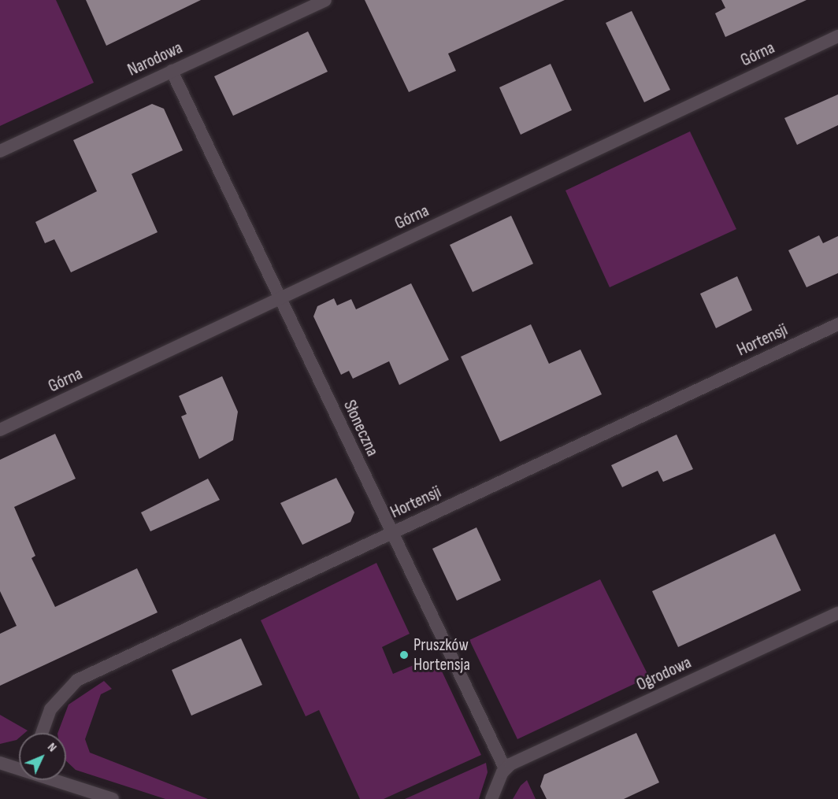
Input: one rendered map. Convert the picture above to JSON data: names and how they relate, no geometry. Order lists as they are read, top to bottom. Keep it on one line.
{"streets":{"street":["Górna","Narodowa","Hortensji","Słoneczna","Ogrodowa"]},"crossings":[["Górna","Słoneczna"],["Narodowa","Słoneczna"],["Hortensji","Słoneczna"],["Słoneczna","Ogrodowa"]],"places":["Pruszków Hortensja"],"north":"top right"}
